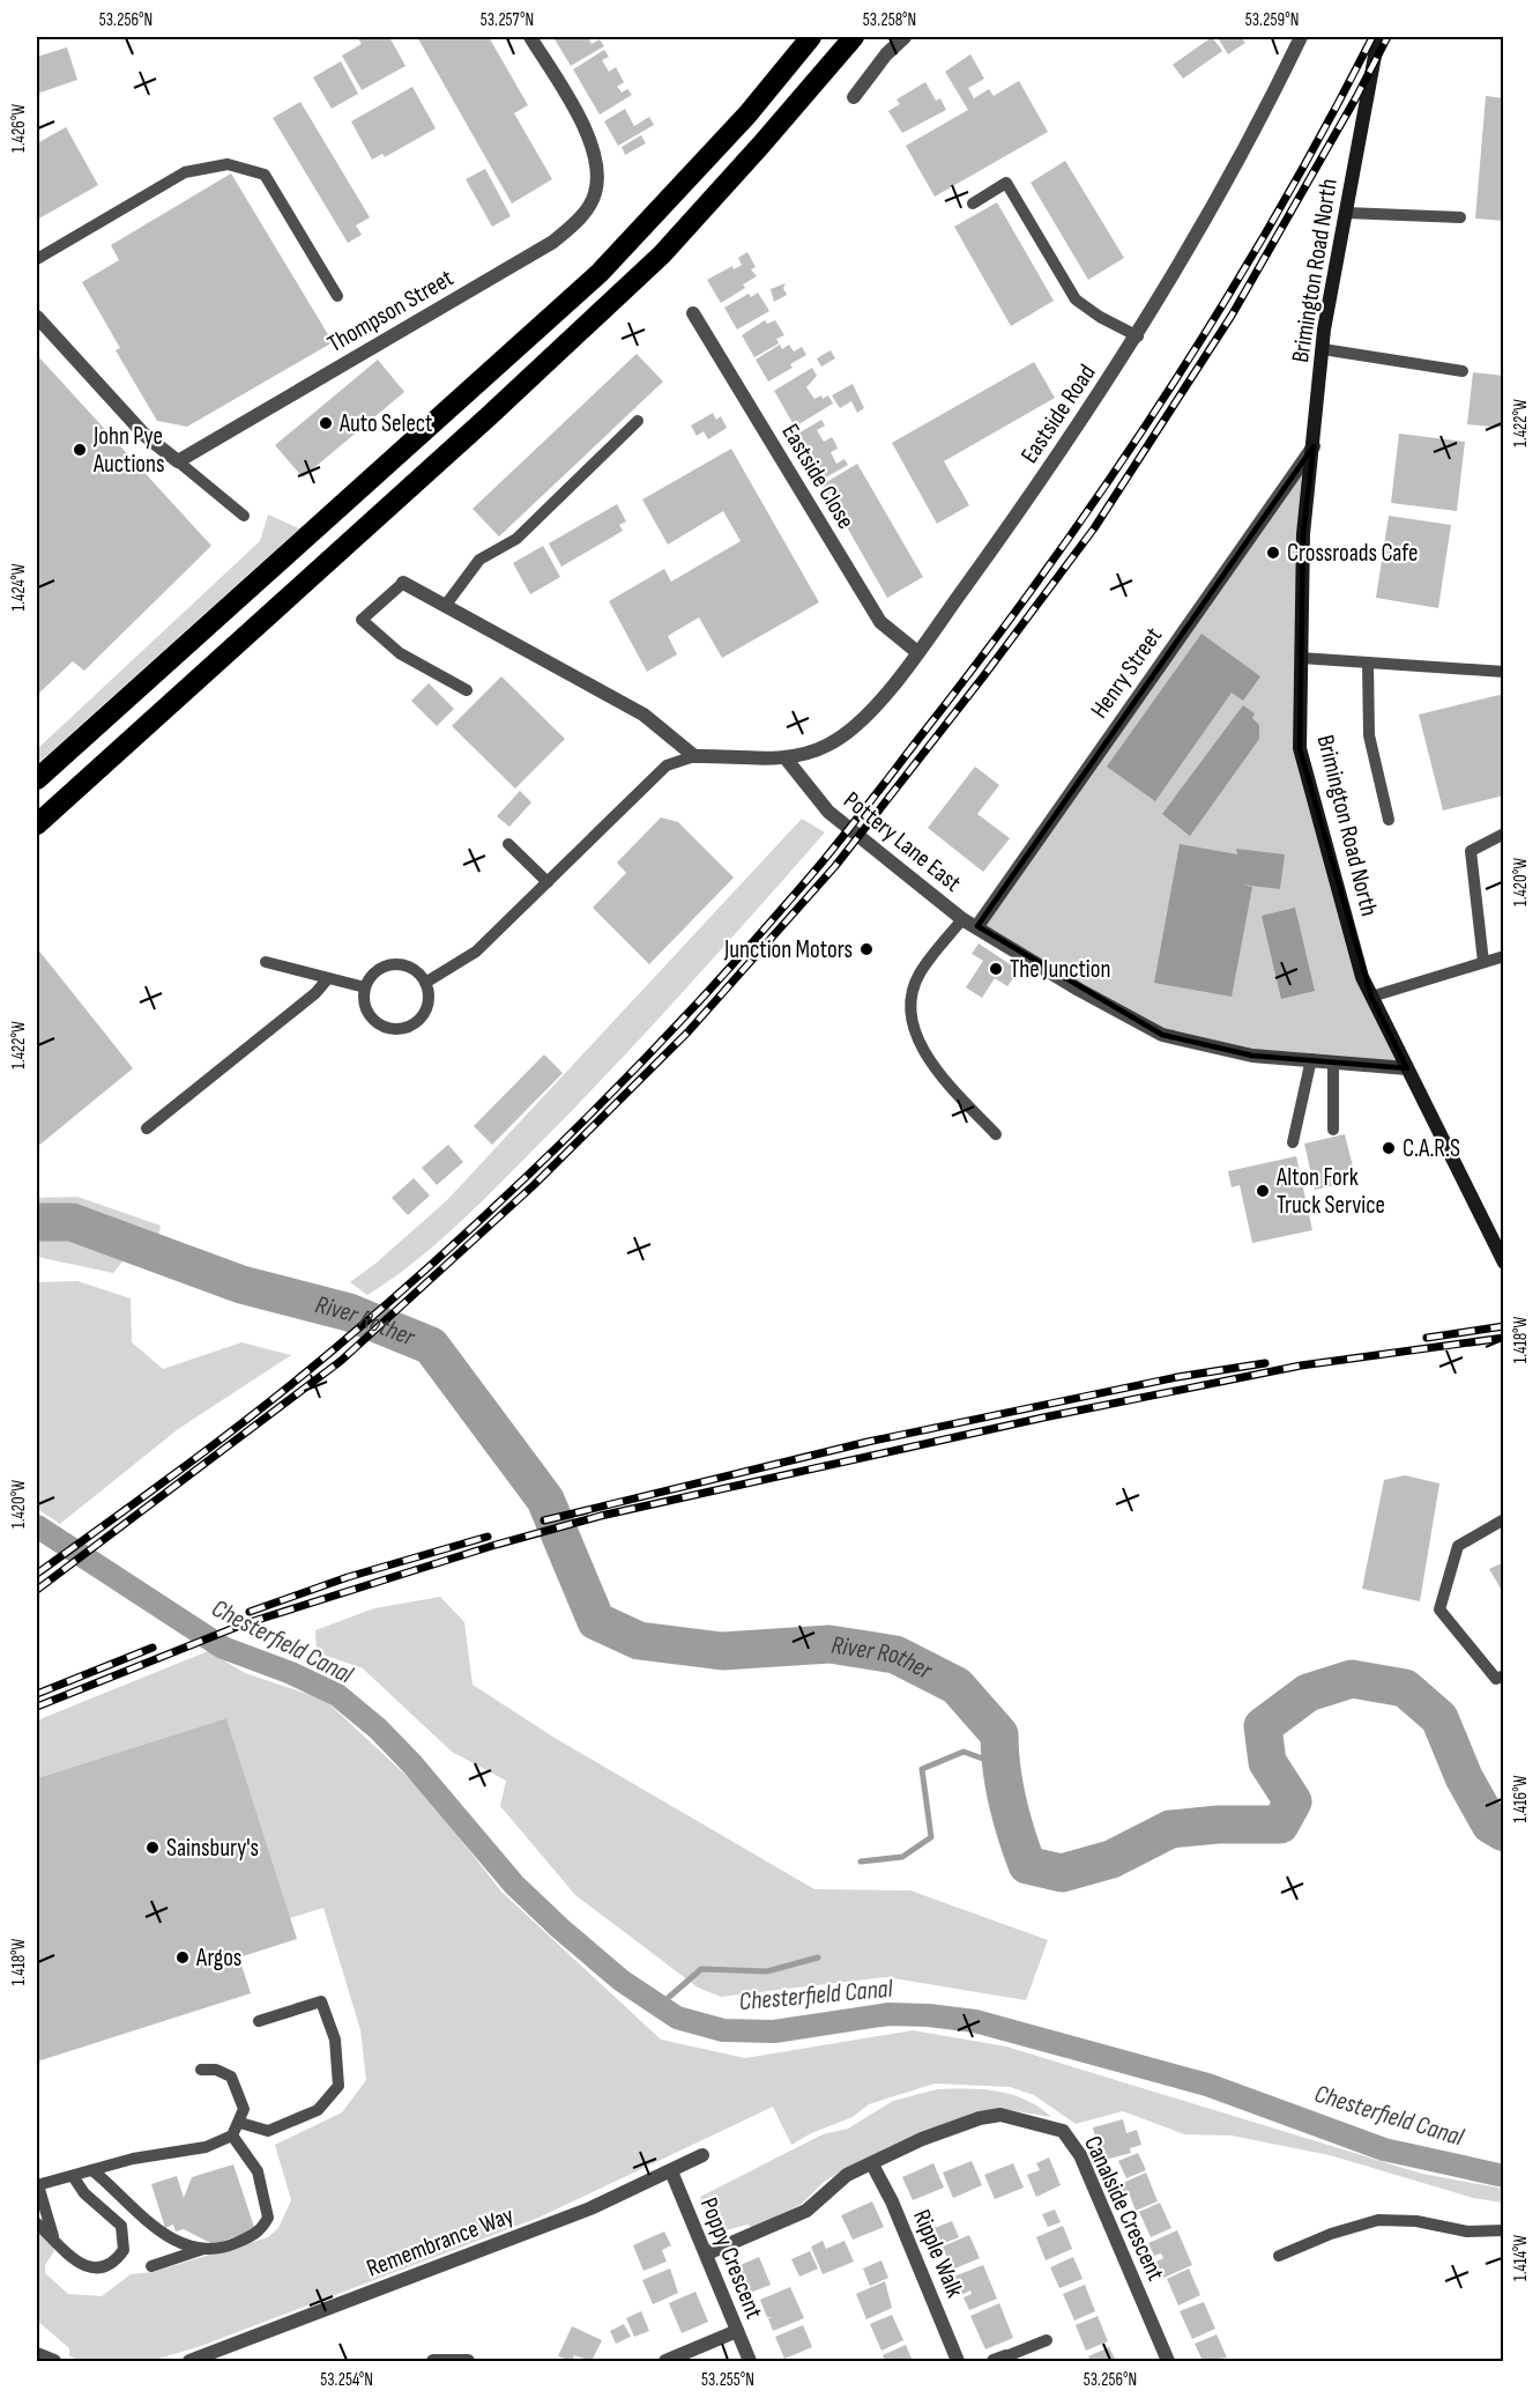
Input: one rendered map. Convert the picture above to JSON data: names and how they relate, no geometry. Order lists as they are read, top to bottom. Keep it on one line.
{"streets":{"main road":["Brimington Road North"],"street":["Thompson Street","Eastside Road","Eastside Close","Henry Street","Pottery Lane East","Canalside Crescent","Remembrance Way","Ripple Walk","Poppy Crescent"]},"crossings":[["Brimington Road North","Henry Street"],["Brimington Road North","Pottery Lane East"],["Eastside Road","Eastside Close"],["Eastside Road","Pottery Lane East"],["Henry Street","Pottery Lane East"],["Canalside Crescent","Ripple Walk"],["Canalside Crescent","Poppy Crescent"],["Remembrance Way","Poppy Crescent"]],"water":["River Rother","Chesterfield Canal"],"places":["Auto Select","John Pye Auctions","Crossroads Cafe","Junction Motors","The Junction","C.A.R.S","Alton Fork Truck Service","Sainsbury's","Argos"],"coordinates":["53.256°N","53.257°N","53.258°N","53.259°N","1.426°W","1.422°W","1.424°W","1.420°W","1.418°W","1.416°W","1.414°W","53.254°N","53.255°N"]}
